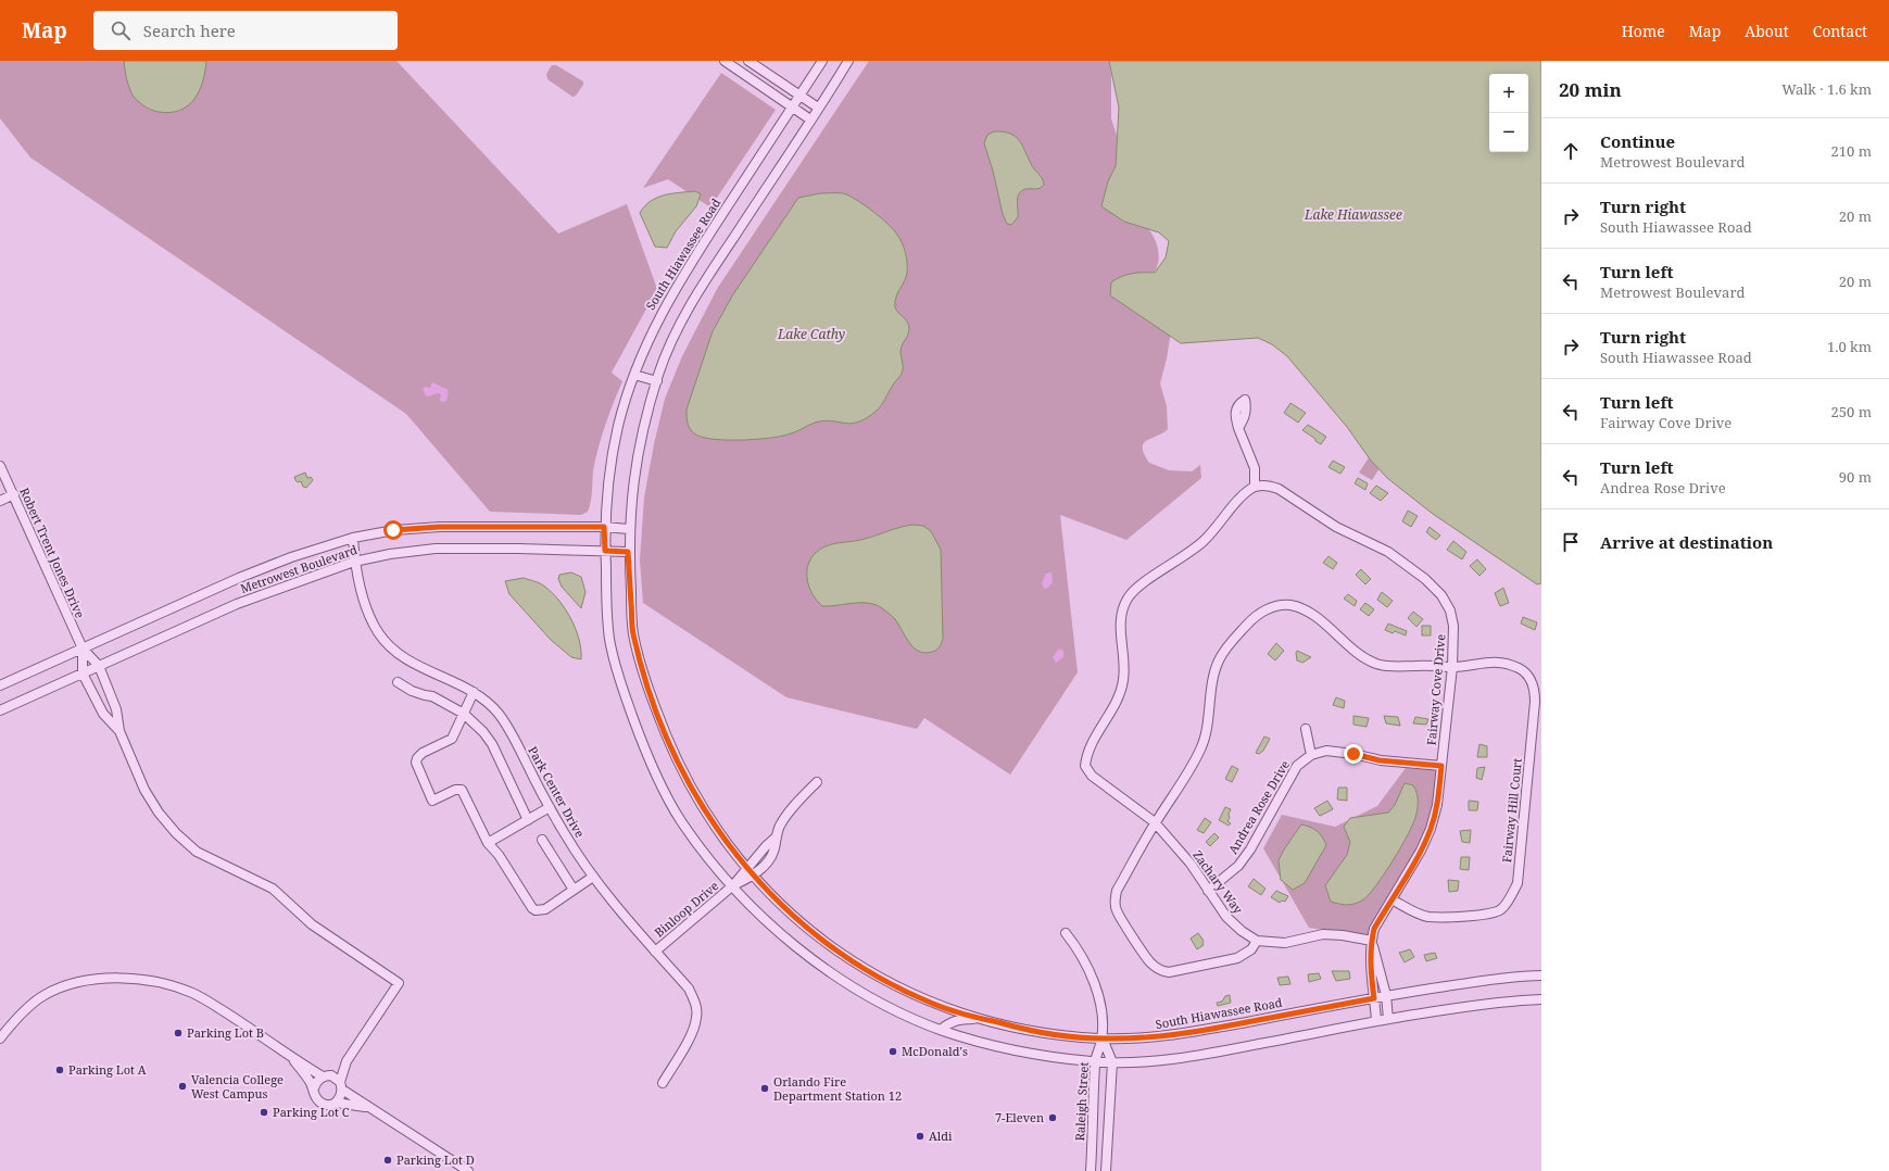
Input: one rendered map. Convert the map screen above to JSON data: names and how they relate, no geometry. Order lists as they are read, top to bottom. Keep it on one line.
{"streets":{"street":["South Hiawassee Road","Robert Trent Jones Drive","Metrowest Boulevard","Fairway Cove Drive","Park Center Drive","Andrea Rose Drive","Fairway Hill Court","Zachary Way","Binloop Drive","Raleigh Street"]},"crossings":[["South Hiawassee Road","Metrowest Boulevard"],["South Hiawassee Road","Fairway Cove Drive"],["South Hiawassee Road","Binloop Drive"],["South Hiawassee Road","Raleigh Street"],["Robert Trent Jones Drive","Metrowest Boulevard"],["Metrowest Boulevard","Park Center Drive"],["Fairway Cove Drive","Fairway Hill Court"],["Fairway Cove Drive","Zachary Way"],["Park Center Drive","Binloop Drive"],["Andrea Rose Drive","Zachary Way"],["Fairway Hill Court","Zachary Way"]],"water":["Lake Hiawassee","Lake Cathy"],"places":["Parking Lot B","McDonald's","Parking Lot A","Valencia College West Campus","Orlando Fire Department Station 12","Parking Lot C","7-Eleven","Aldi","Parking Lot D"],"page":{"header":"Map","search":"Search here","nav":["Home","Map","About","Contact"],"heading":["20 min","Walk · 1.6 km"],"map_buttons":["+","−"],"list":[["Continue","Metrowest Boulevard","210 m"],["Turn right","South Hiawassee Road","20 m"],["Turn left","Metrowest Boulevard","20 m"],["Turn right","South Hiawassee Road","1.0 km"],["Turn left","Fairway Cove Drive","250 m"],["Turn left","Andrea Rose Drive","90 m"],"Arrive at destination"]}}
